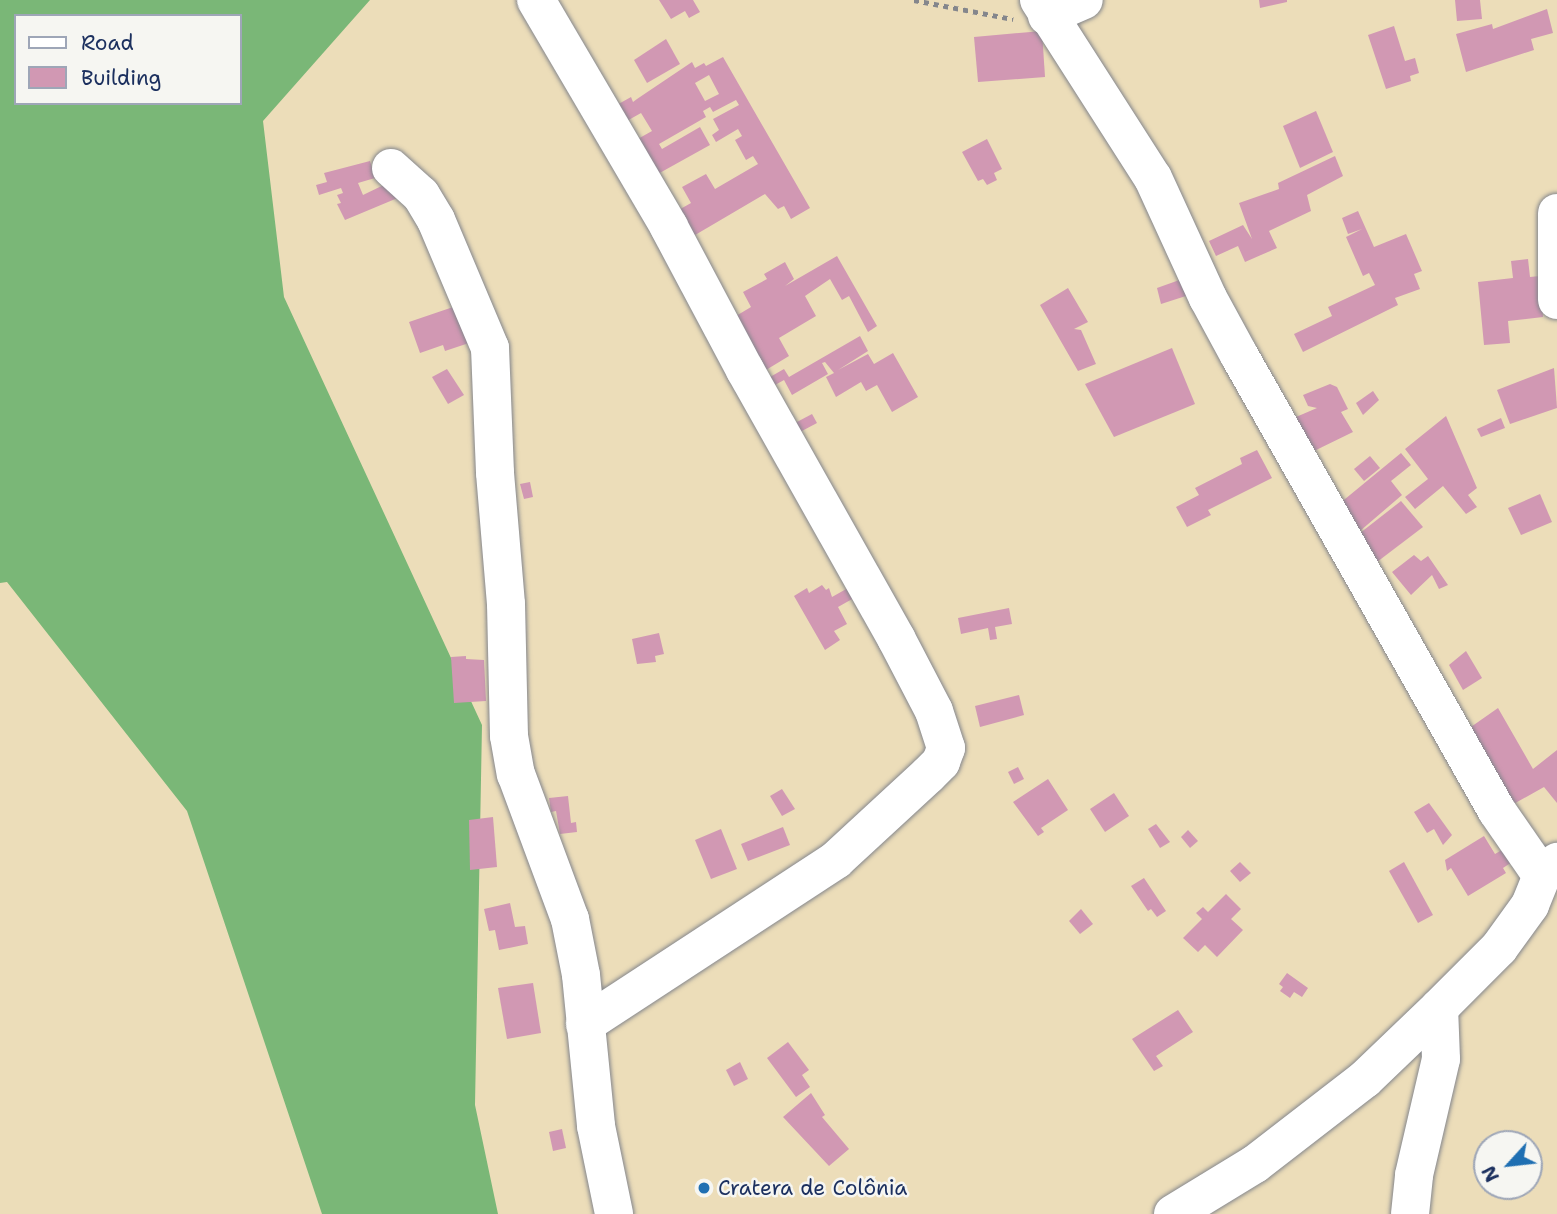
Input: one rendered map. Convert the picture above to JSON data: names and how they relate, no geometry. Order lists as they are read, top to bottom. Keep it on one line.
{"places":["Cratera de Colônia"],"legend":["Road","Building"],"north":"bottom left"}
